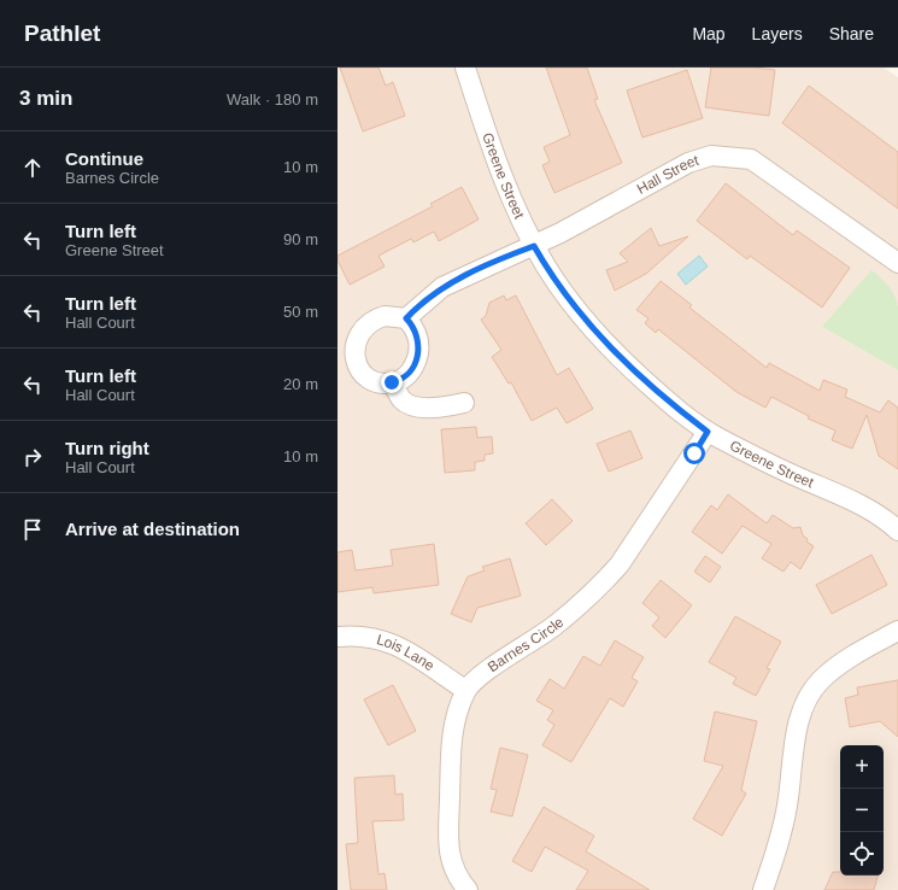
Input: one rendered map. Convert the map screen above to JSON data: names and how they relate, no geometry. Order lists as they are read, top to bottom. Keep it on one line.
{"streets":{"street":["Greene Street","Hall Street","Barnes Circle","Lois Lane"]},"crossings":[["Greene Street","Hall Street"],["Greene Street","Barnes Circle"],["Barnes Circle","Lois Lane"]],"page":{"header":"Pathlet","nav":["Map","Layers","Share"],"heading":["3 min","Walk · 180 m"],"list":[["Continue","Barnes Circle","10 m"],["Turn left","Greene Street","90 m"],["Turn left","Hall Court","50 m"],["Turn left","Hall Court","20 m"],["Turn right","Hall Court","10 m"],"Arrive at destination"],"map_buttons":["+","−"]}}
